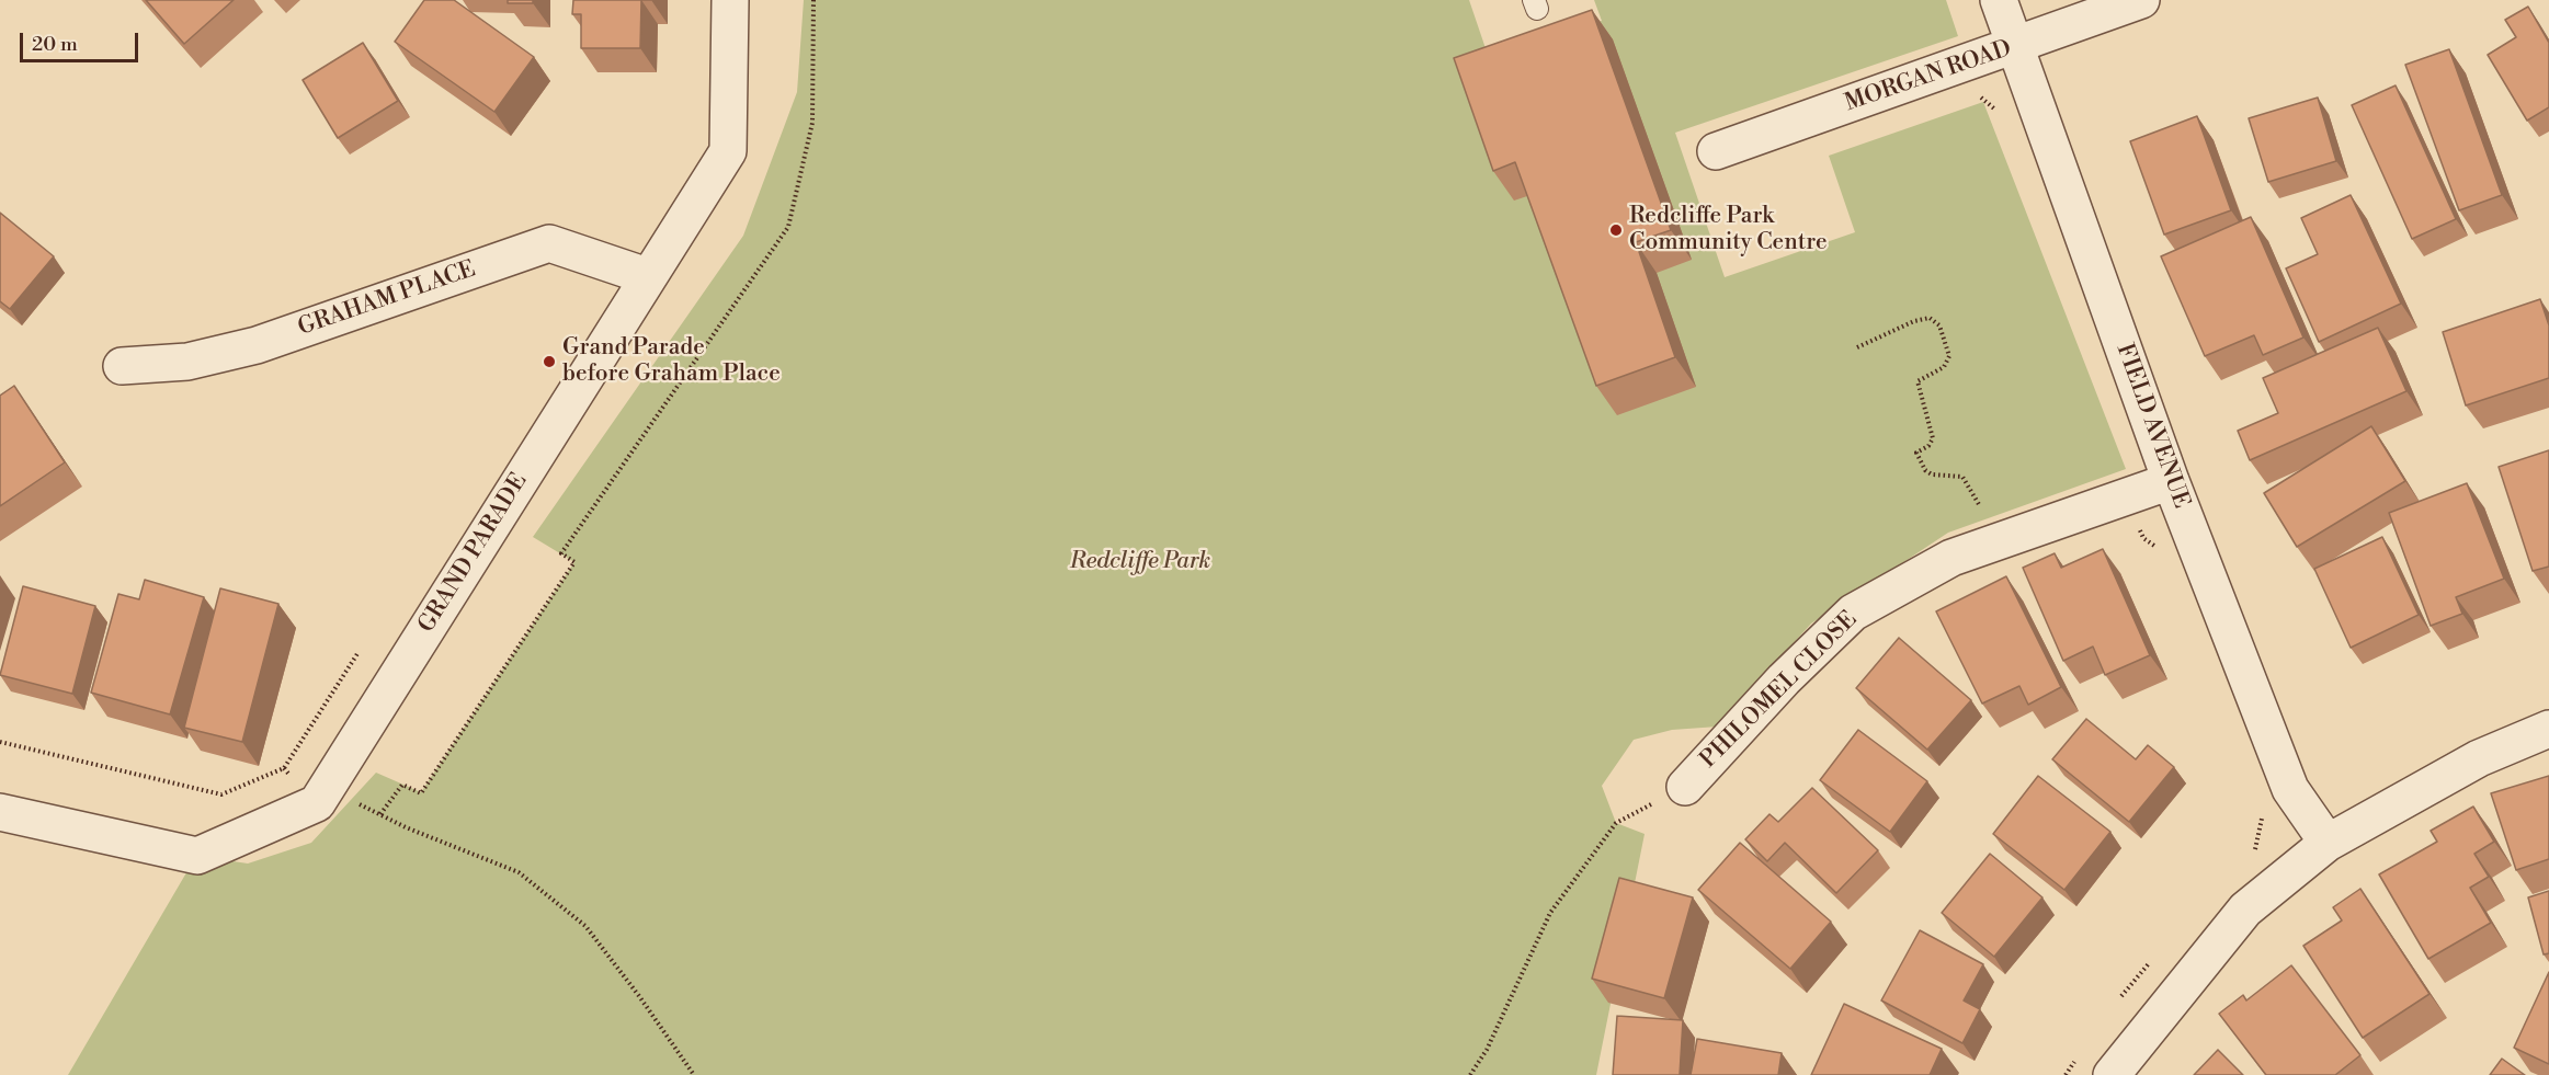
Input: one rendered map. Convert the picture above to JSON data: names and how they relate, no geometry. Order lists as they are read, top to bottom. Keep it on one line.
{"streets":{"street":["MORGAN ROAD","GRAHAM PLACE","FIELD AVENUE","GRAND PARADE","PHILOMEL CLOSE"]},"crossings":[["MORGAN ROAD","FIELD AVENUE"],["GRAHAM PLACE","GRAND PARADE"],["FIELD AVENUE","PHILOMEL CLOSE"]],"parks":["Redcliffe Park"],"places":["Redcliffe Park Community Centre","Grand Parade before Graham Place"],"scale_bar":"20 m"}
